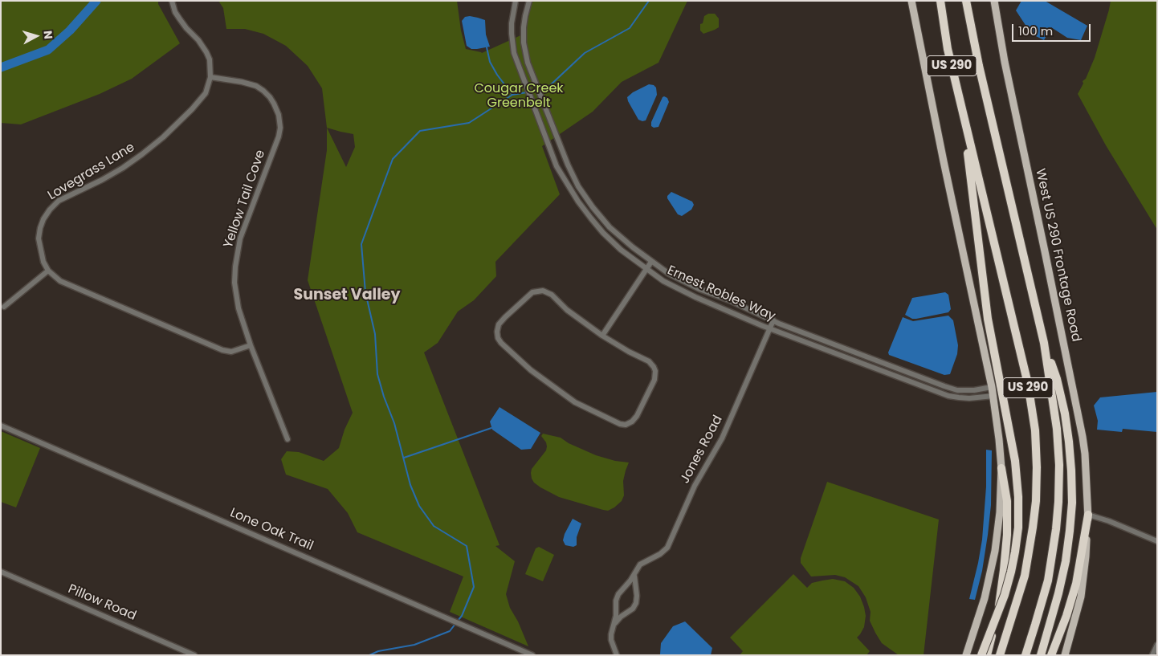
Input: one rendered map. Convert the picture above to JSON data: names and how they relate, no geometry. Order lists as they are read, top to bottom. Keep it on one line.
{"streets":{"highway":["US 290"],"main road":["West US 290 Frontage Road"],"street":["Lovegrass Lane","Yellow Tail Cove","Ernest Robles Way","Jones Road","Lone Oak Trail","Pillow Road"]},"crossings":[["Lovegrass Lane","Yellow Tail Cove"],["Ernest Robles Way","Jones Road"]],"districts":["Sunset Valley"],"parks":["Cougar Creek Greenbelt"],"scale_bar":"100 m","north":"right"}
